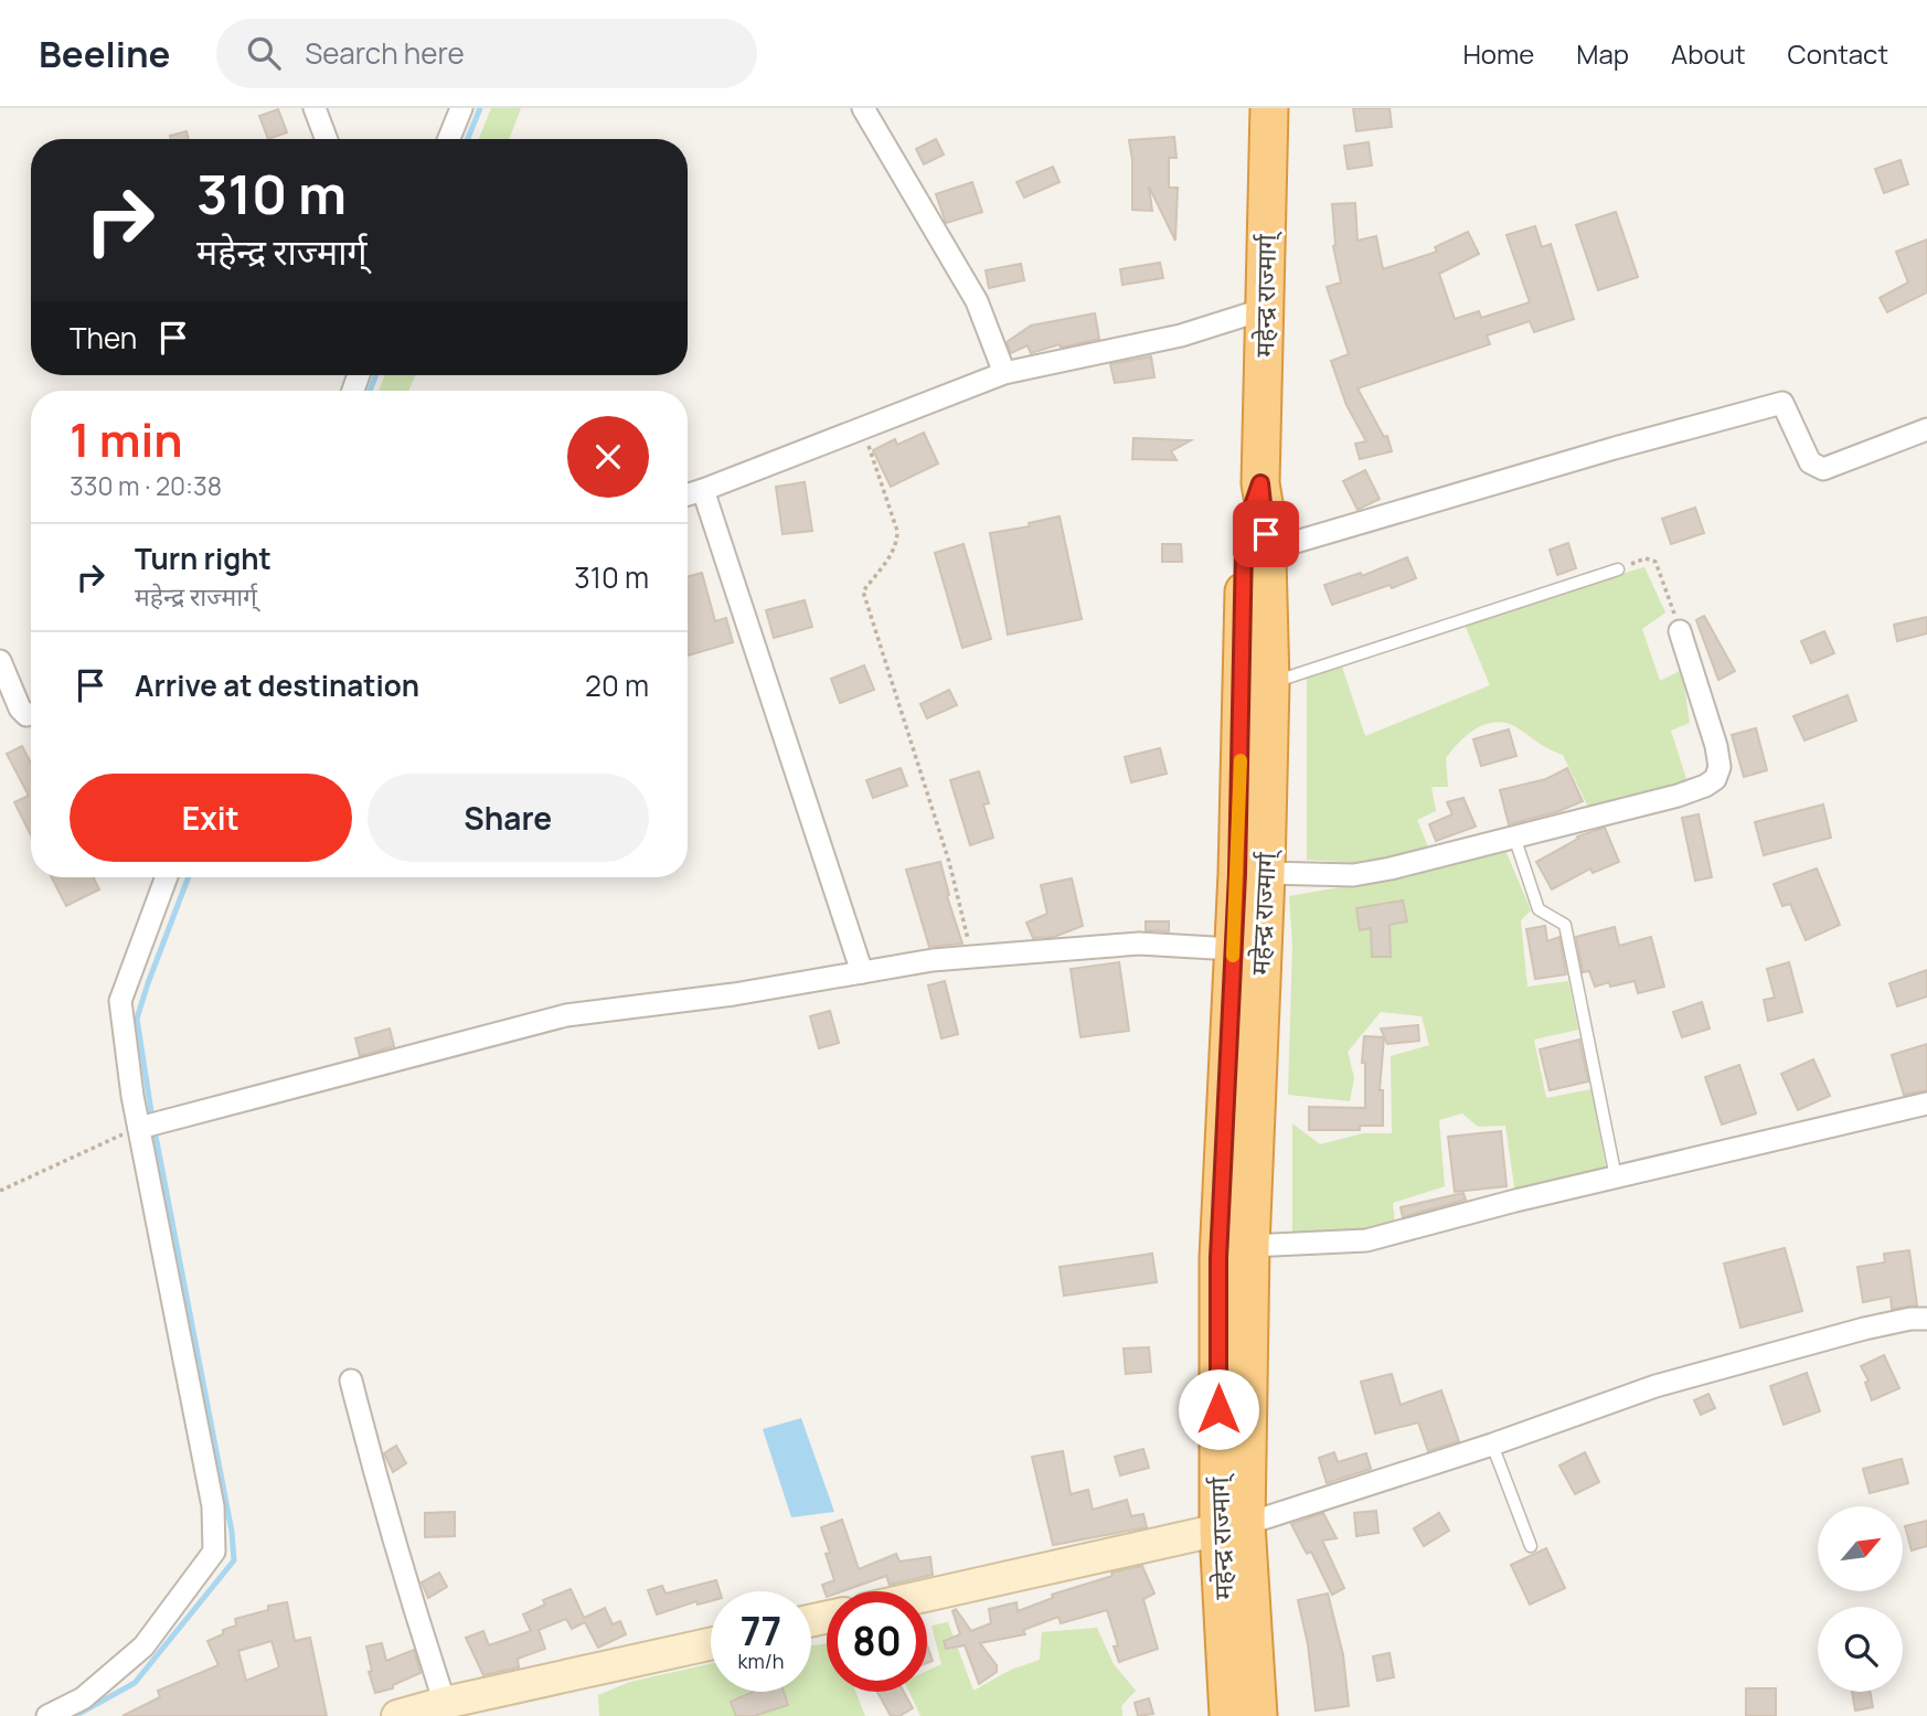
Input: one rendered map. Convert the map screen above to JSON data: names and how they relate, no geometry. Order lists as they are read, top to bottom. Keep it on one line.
{"streets":{"highway":["महेन्द्र राज्मार्ग्"]},"north":"top right","page":{"header":"Beeline","search":"Search here","nav":["Home","Map","About","Contact"],"turn":["310 m","महेन्द्र राज्मार्ग्"],"then":"Then","heading":["1 min","330 m · 20:38"],"list":[{"name":"Turn right","note":"महेन्द्र राज्मार्ग्","value":"310 m"},{"name":"Arrive at destination","value":"20 m"}],"buttons":["Exit","Share"],"speed":"77 km/h","limit":"80"}}
